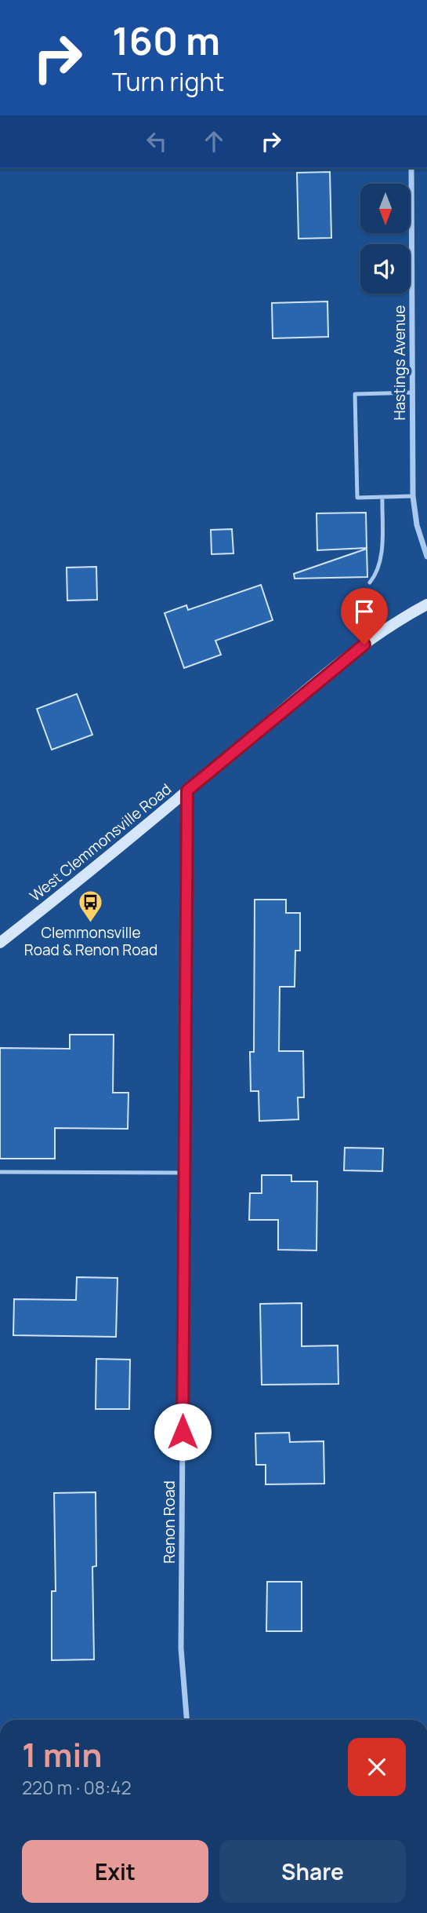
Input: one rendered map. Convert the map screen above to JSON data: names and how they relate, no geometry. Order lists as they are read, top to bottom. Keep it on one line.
{"streets":{"main road":["West Clemmonsville Road"],"street":["Hastings Avenue","Renon Road"]},"crossings":[["West Clemmonsville Road","Renon Road"]],"places":{"bus stop":["Clemmonsville Road & Renon Road"]},"north":"bottom","page":{"turn":["160 m","Turn right"],"heading":["1 min","220 m · 08:42"],"buttons":["Exit","Share"]}}
